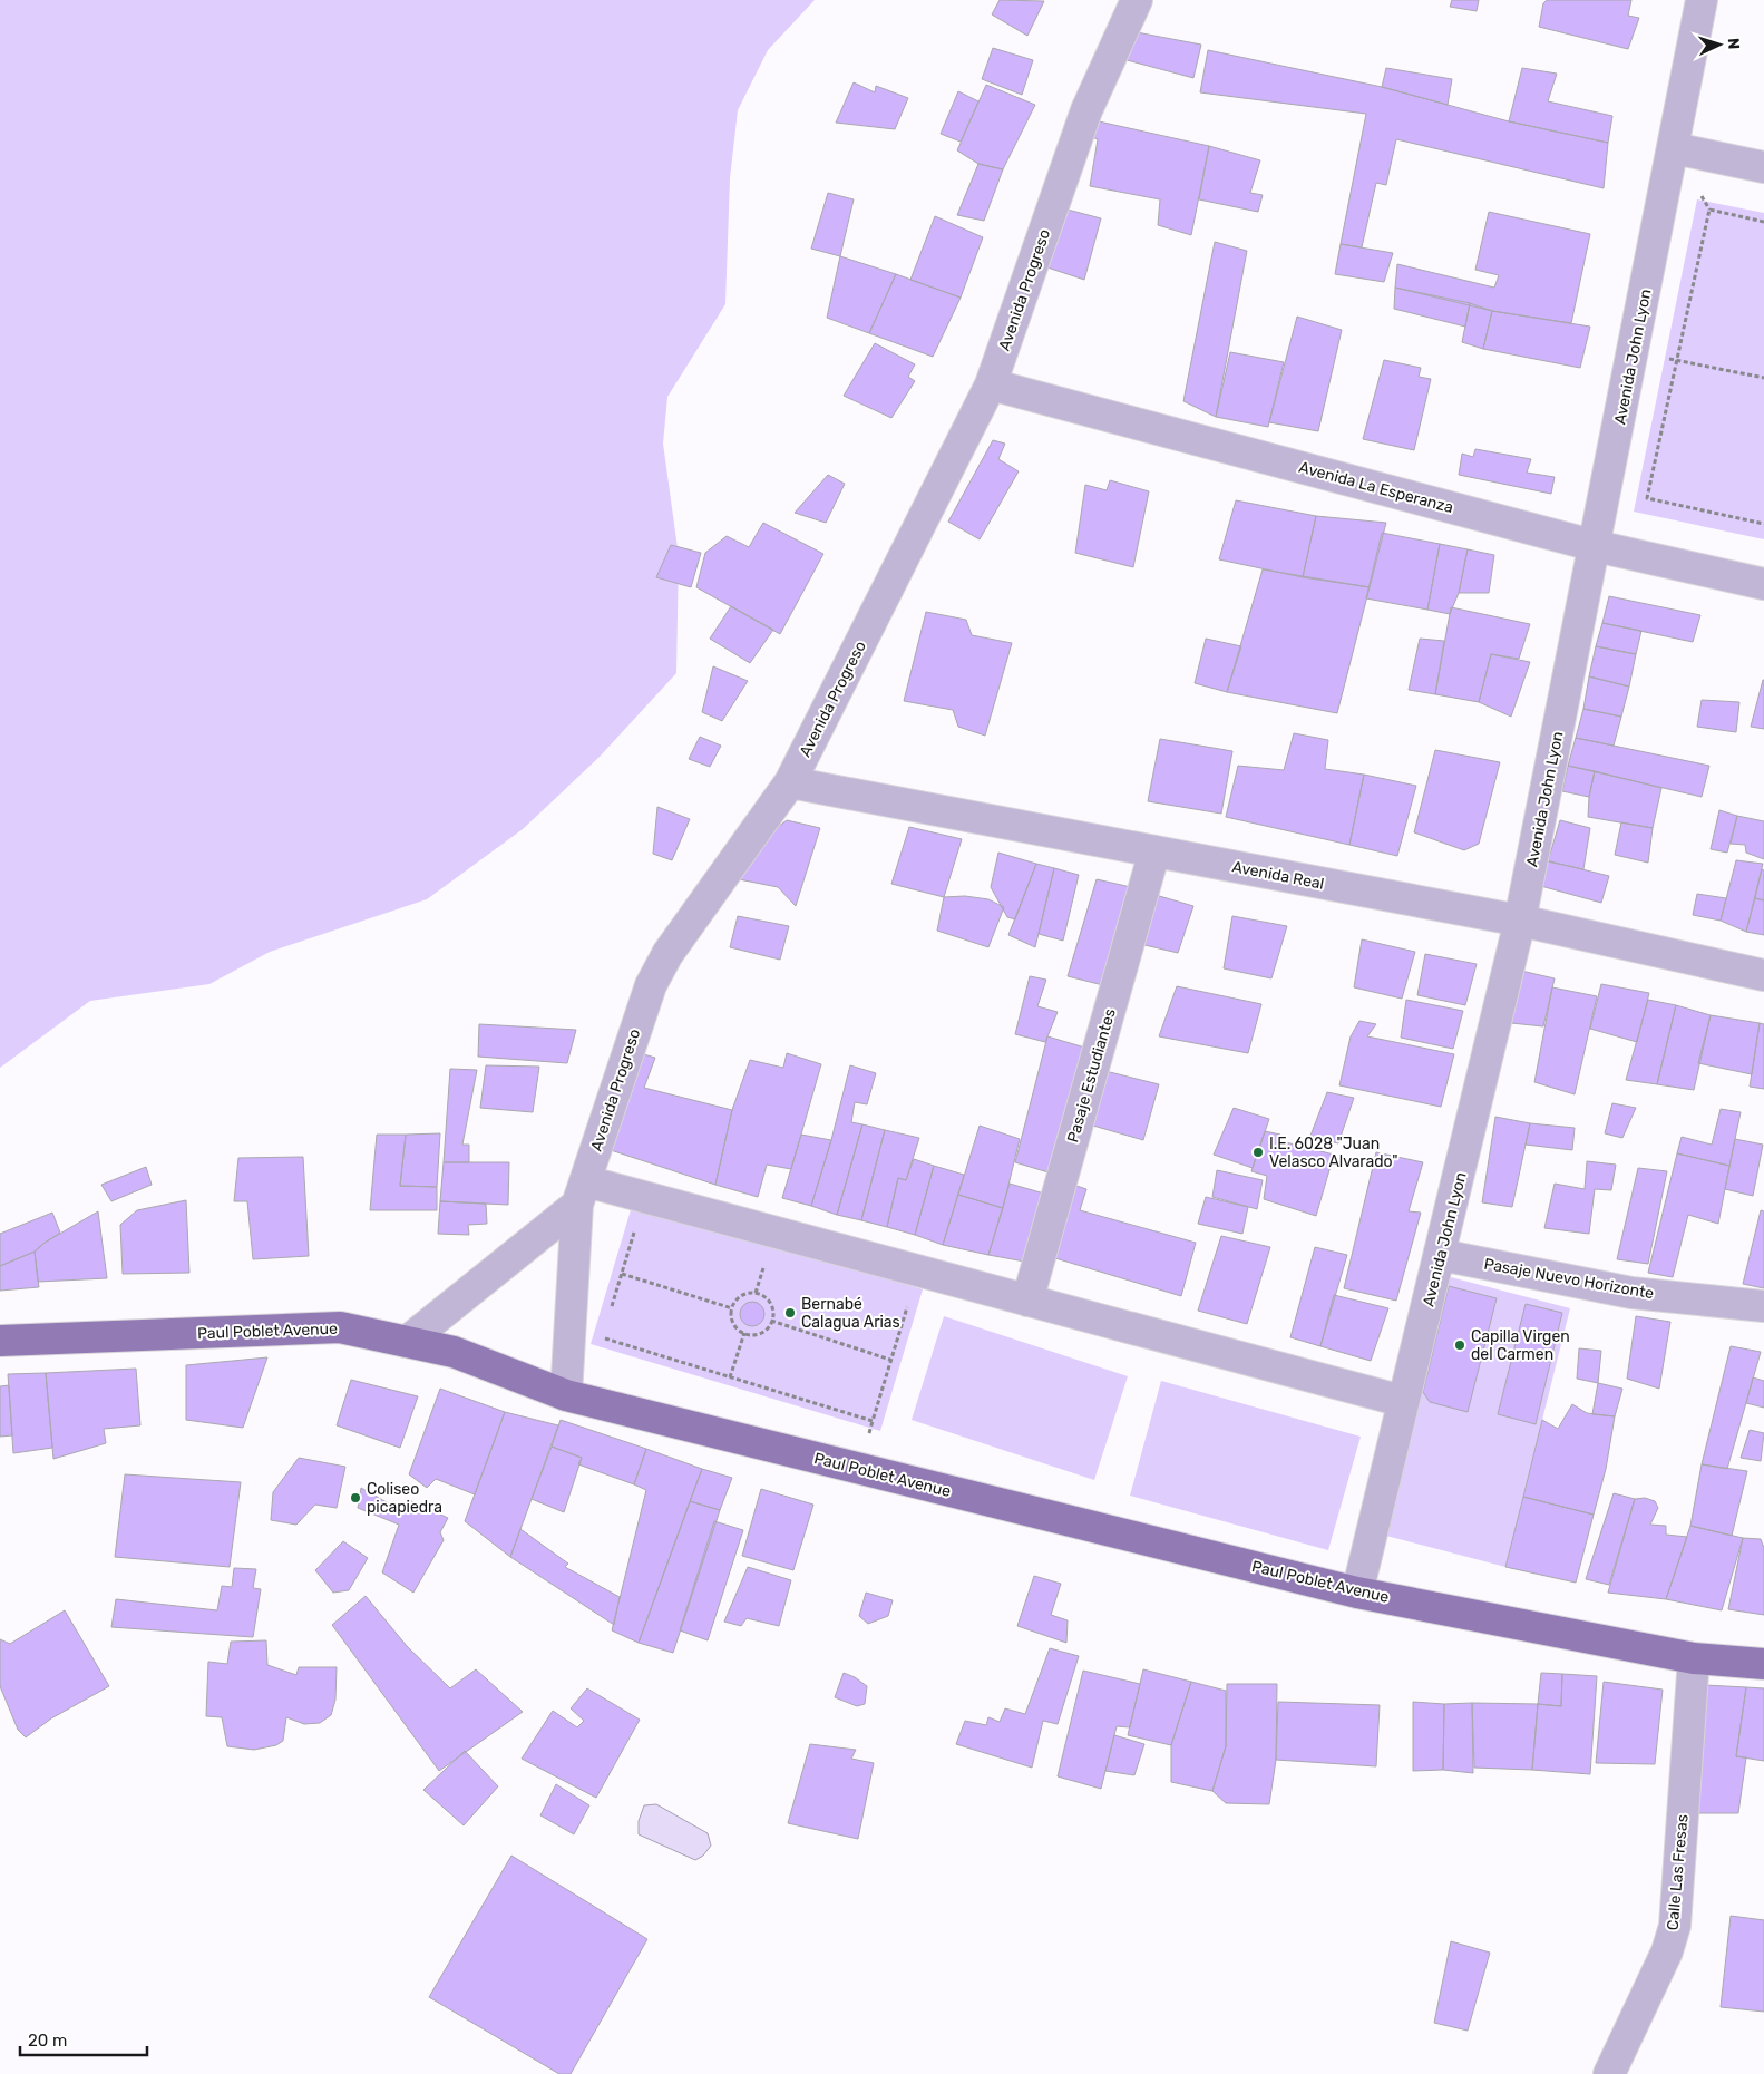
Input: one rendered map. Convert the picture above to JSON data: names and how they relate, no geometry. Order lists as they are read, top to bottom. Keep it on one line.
{"streets":{"main road":["Paul Poblet Avenue"],"street":["Avenida Progreso","Avenida John Lyon","Avenida La Esperanza","Avenida Real","Pasaje Estudiantes","Pasaje Nuevo Horizonte","Calle Las Fresas"]},"crossings":[["Avenida Progreso","Avenida La Esperanza"],["Avenida Progreso","Avenida Real"],["Avenida Progreso","Paul Poblet Avenue"],["Avenida John Lyon","Avenida La Esperanza"],["Avenida John Lyon","Avenida Real"],["Avenida John Lyon","Pasaje Nuevo Horizonte"],["Avenida John Lyon","Paul Poblet Avenue"],["Avenida Real","Pasaje Estudiantes"],["Paul Poblet Avenue","Calle Las Fresas"]],"places":["I.E. 6028 \"Juan Velasco Alvarado\"","Bernabé Calagua Arias","Capilla Virgen del Carmen","Coliseo picapiedra"],"scale_bar":"20 m","north":"right"}
